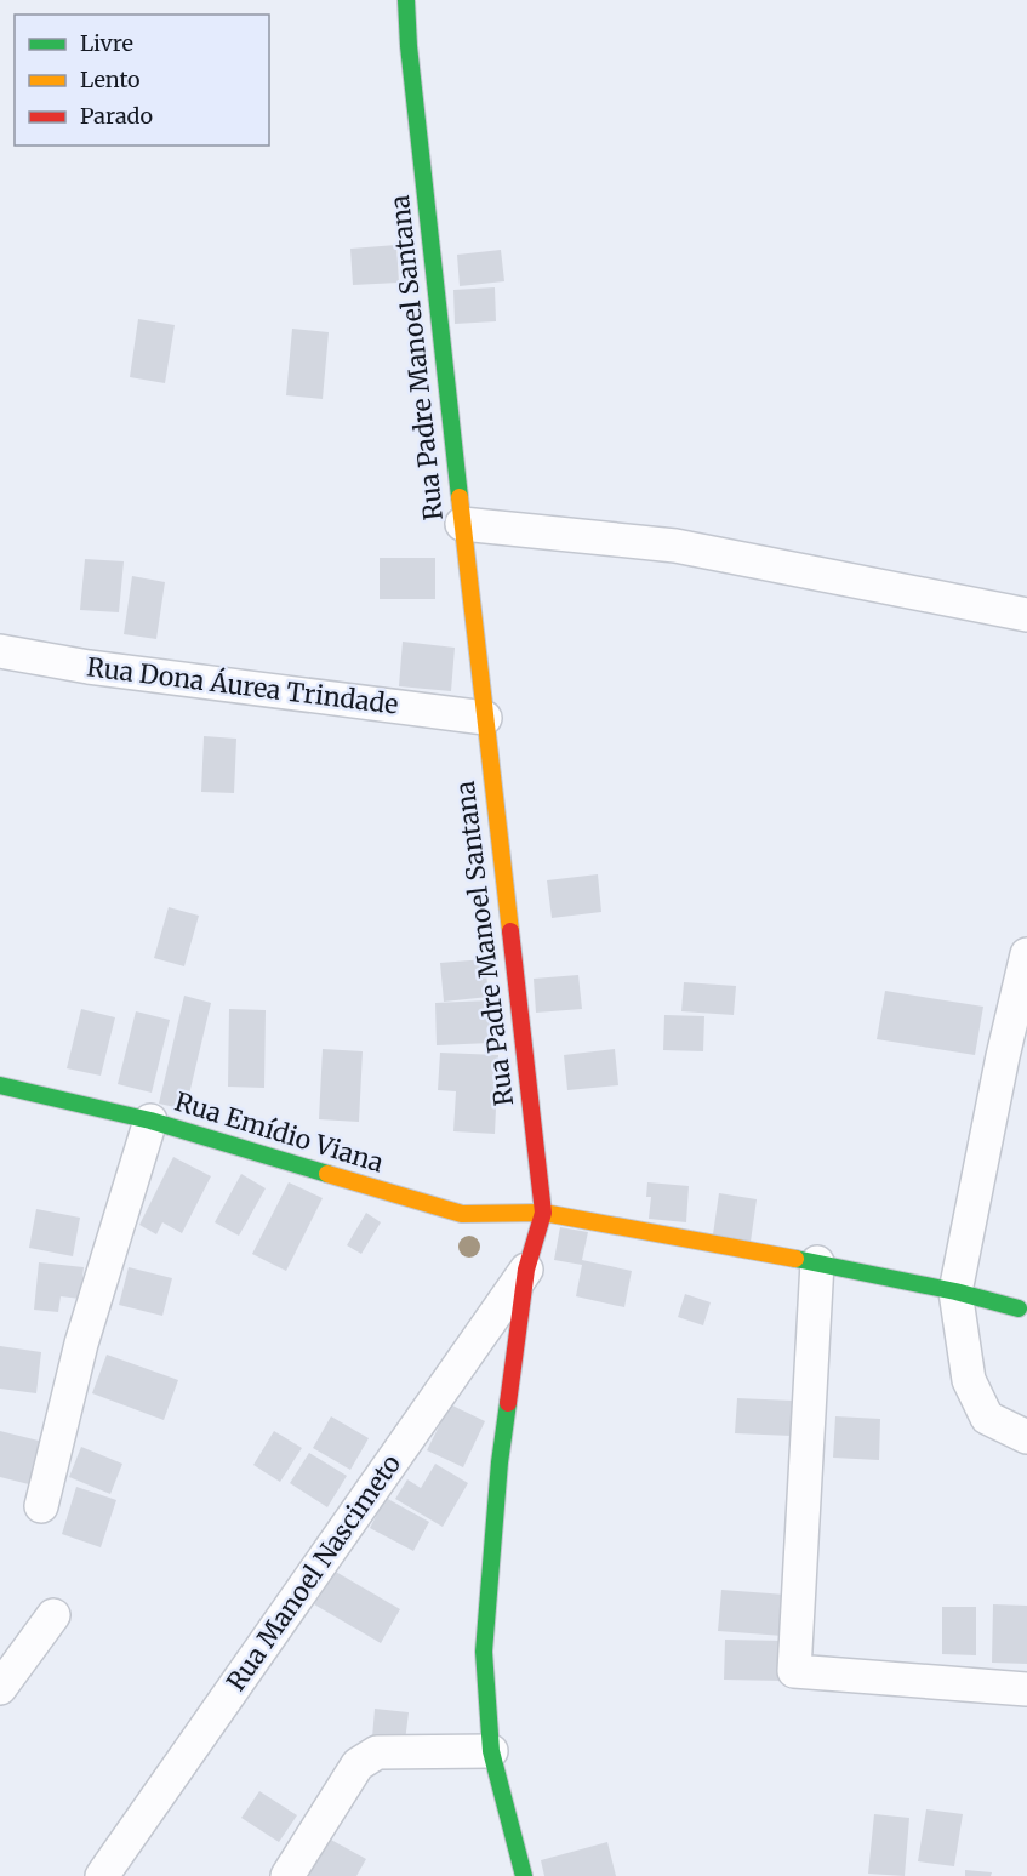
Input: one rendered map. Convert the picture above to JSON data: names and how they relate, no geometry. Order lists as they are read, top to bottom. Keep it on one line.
{"streets":{"street":["Rua Padre Manoel Santana","Rua Dona Áurea Trindade","Rua Emídio Viana","Rua Manoel Nascimeto"]},"crossings":[["Rua Padre Manoel Santana","Rua Dona Áurea Trindade"],["Rua Padre Manoel Santana","Rua Emídio Viana"],["Rua Padre Manoel Santana","Rua Manoel Nascimeto"]],"legend":["Livre","Lento","Parado"]}
